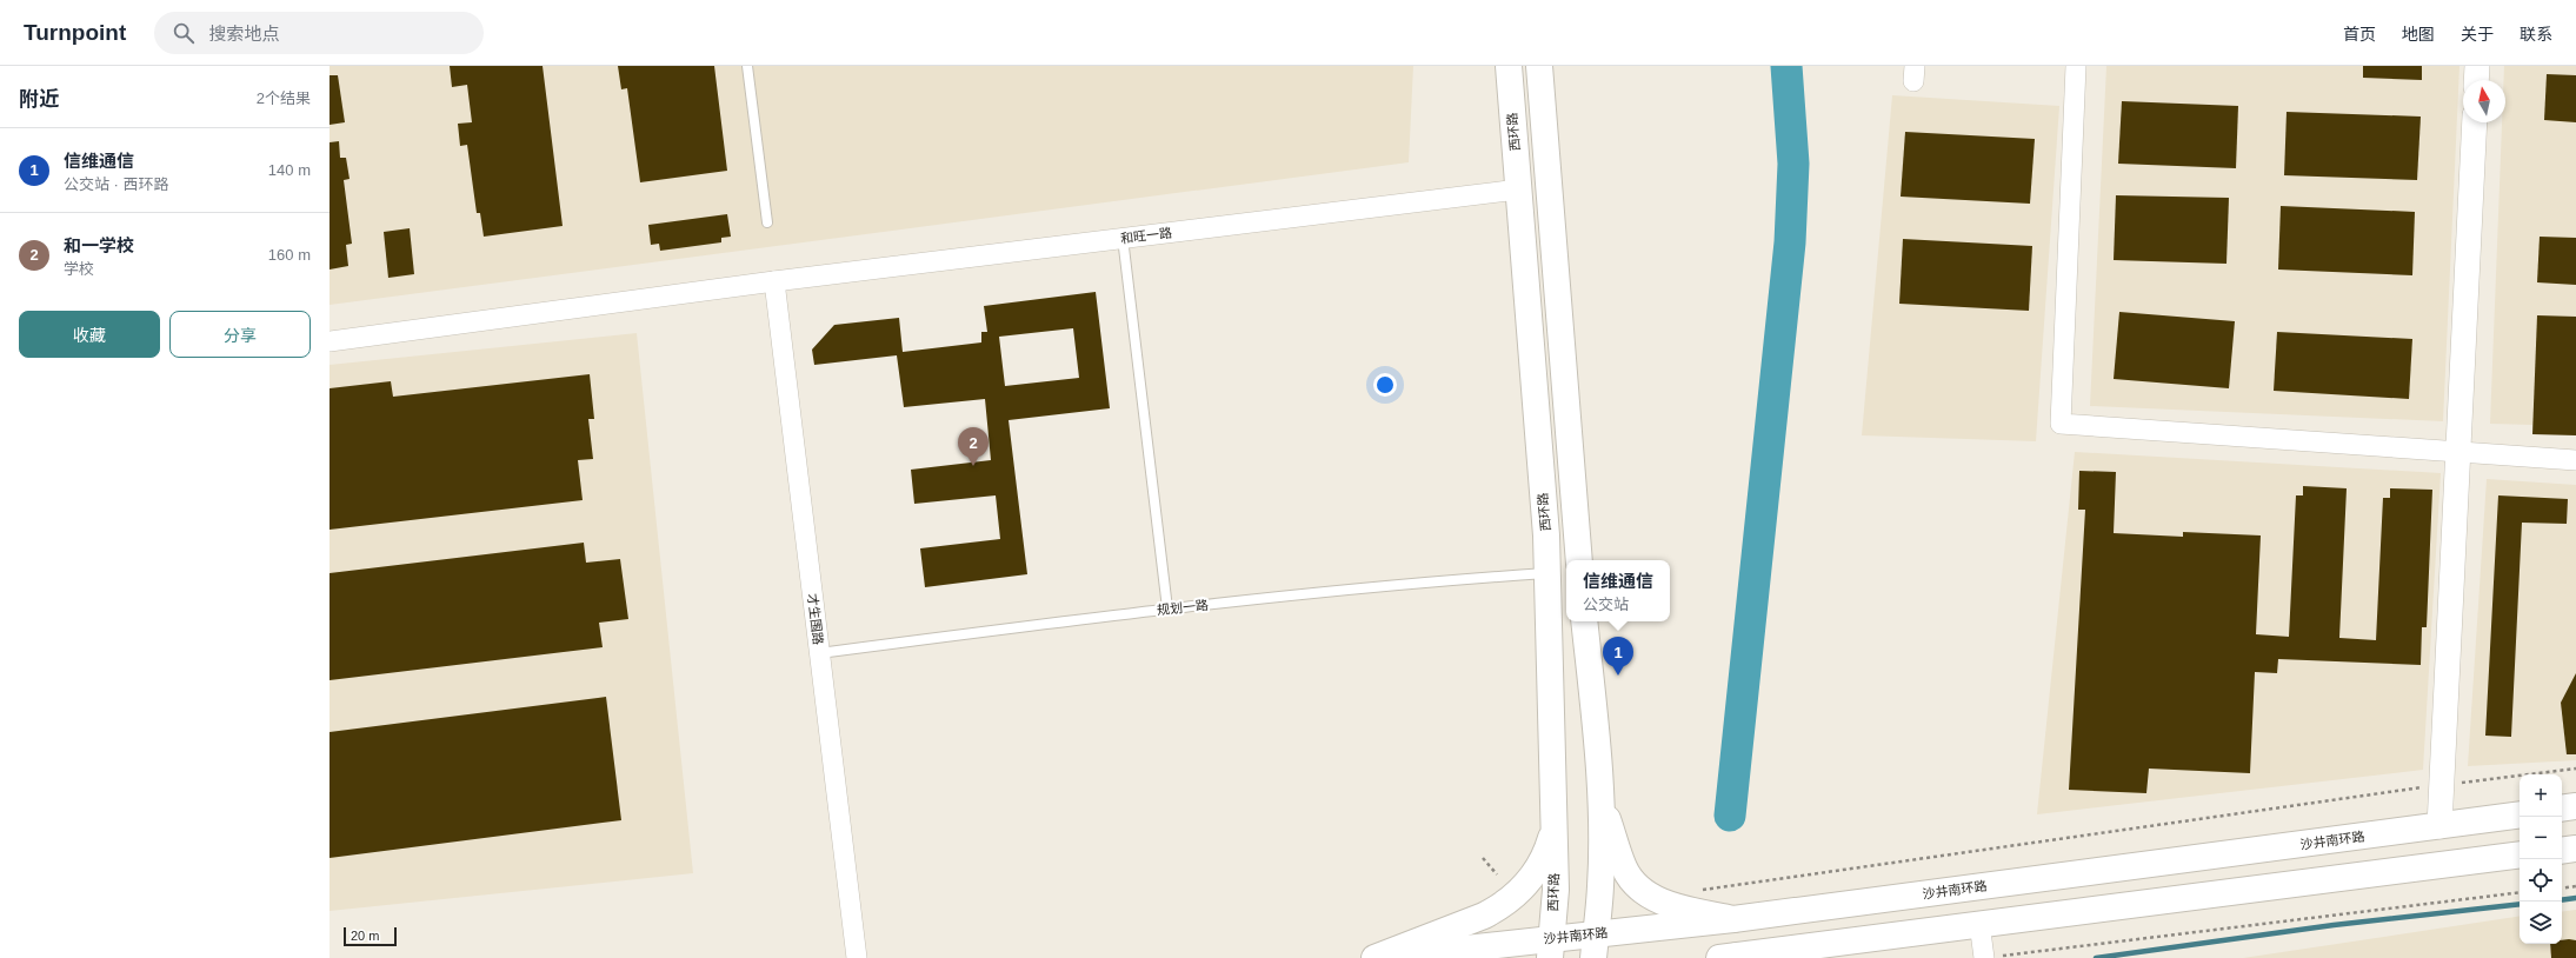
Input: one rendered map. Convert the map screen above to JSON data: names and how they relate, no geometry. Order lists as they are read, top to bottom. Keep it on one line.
{"streets":{"main road":["西环路","沙井南环路"],"street":["和旺一路","才生围路"],"lane":["规划一路"]},"crossings":[["西环路","和旺一路"],["西环路","规划一路"],["西环路","沙井南环路"],["和旺一路","才生围路"],["规划一路","才生围路"]],"scale_bar":"20 m","north":"top","page":{"header":"Turnpoint","search":"搜索地点","nav":["首页","地图","关于","联系"],"heading":["附近","2个结果"],"list":[{"mark":"1","name":"信维通信","note":"公交站 · 西环路","value":"140 m"},{"mark":"2","name":"和一学校","note":"学校","value":"160 m"}],"buttons":["收藏","分享"],"pins":["2","1"],"popup":["信维通信","公交站"],"map_buttons":["+","−"],"scale":"20 m"}}
